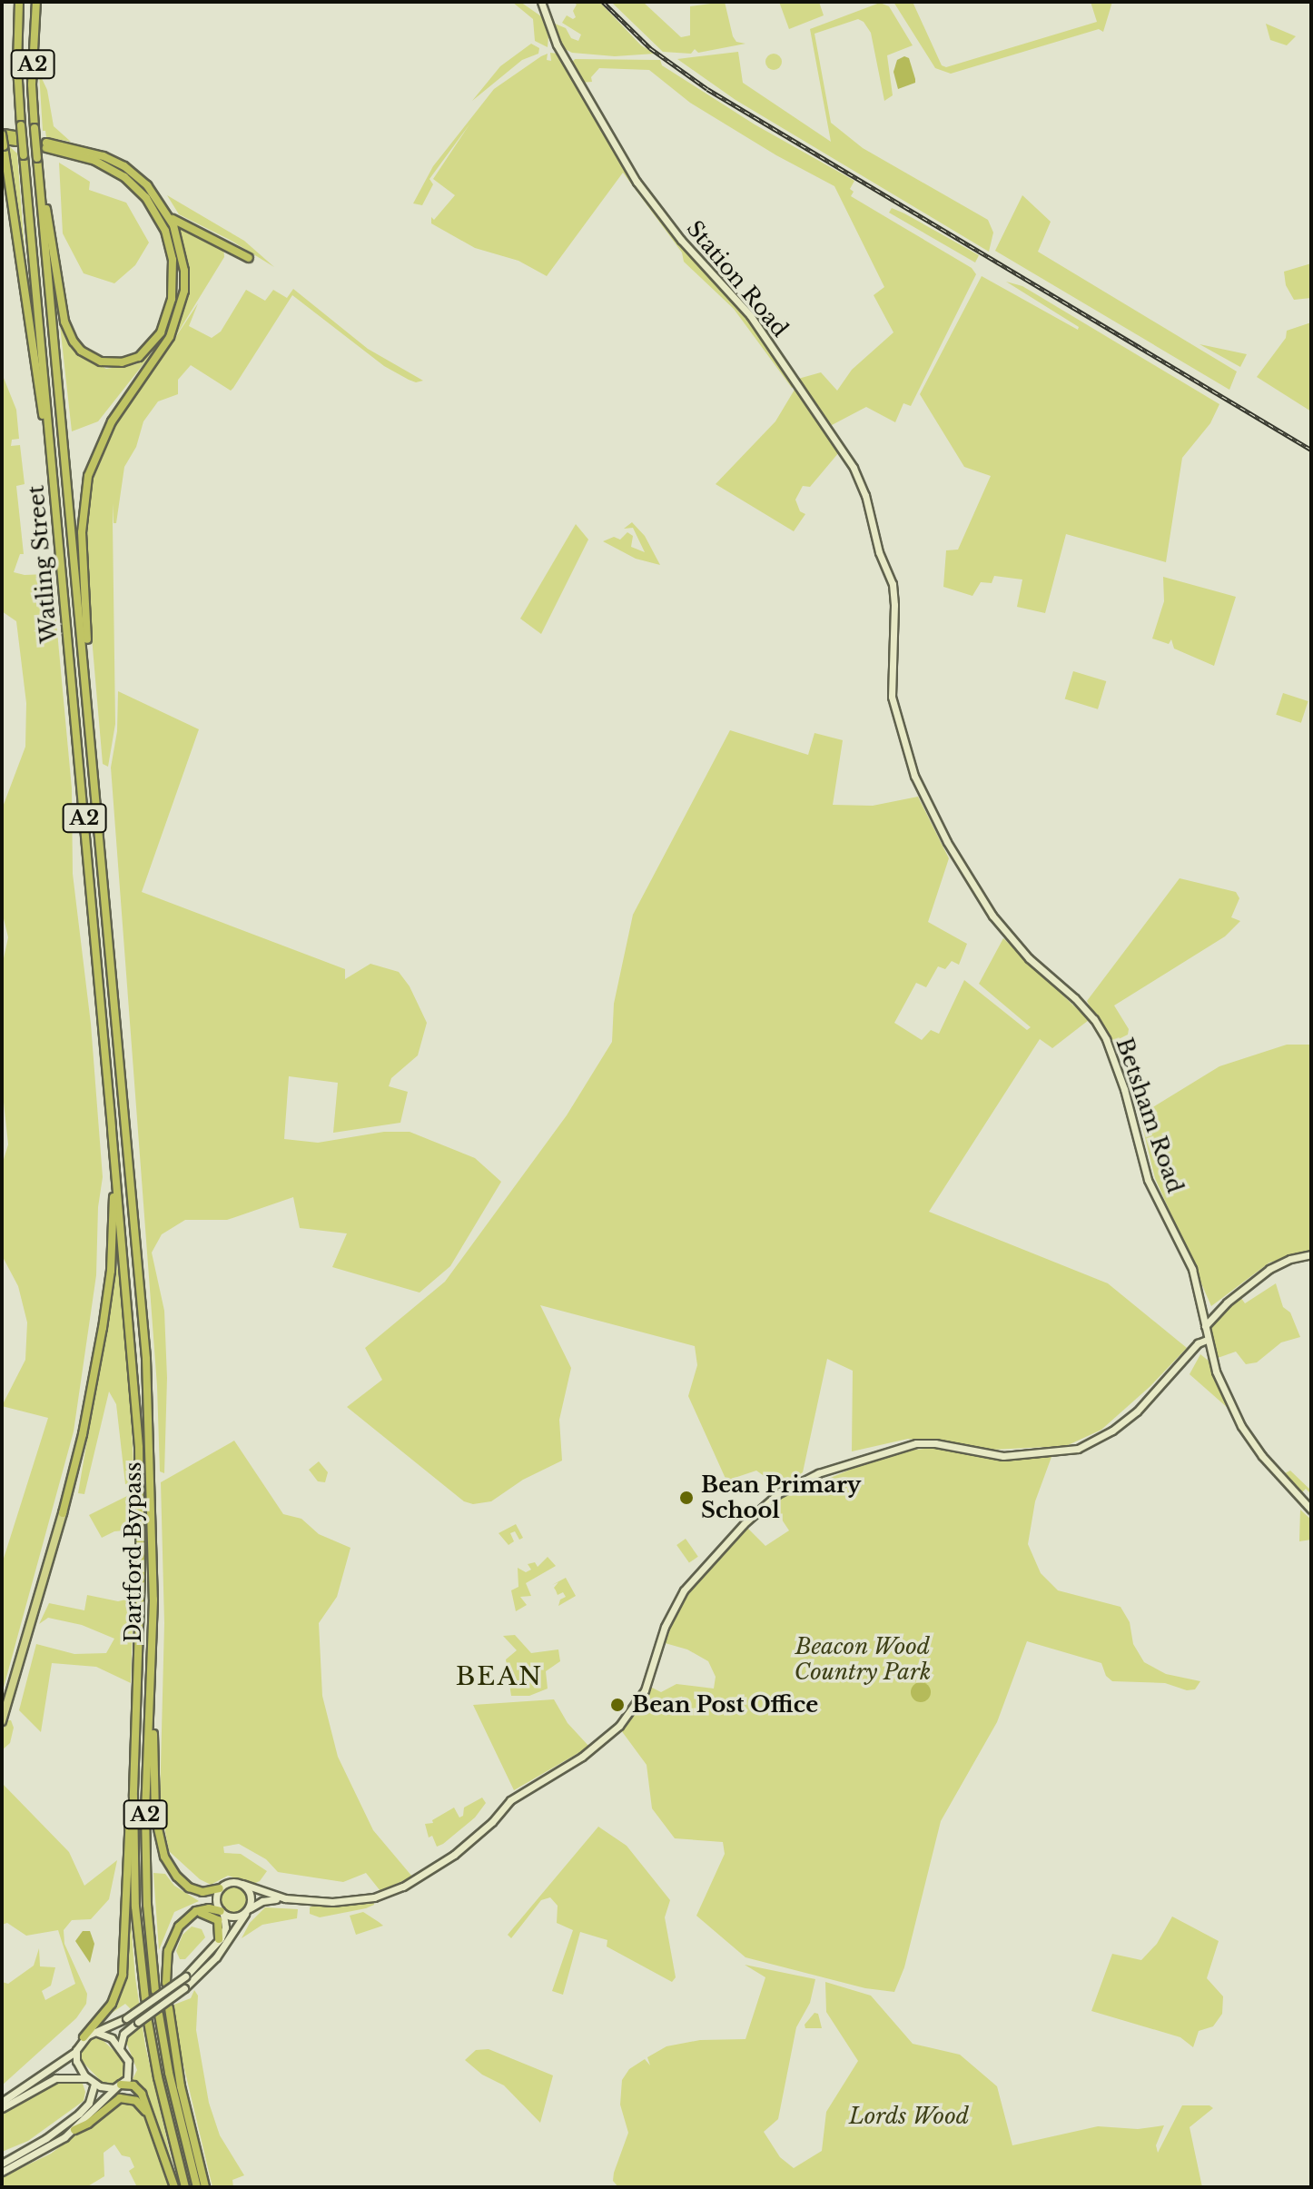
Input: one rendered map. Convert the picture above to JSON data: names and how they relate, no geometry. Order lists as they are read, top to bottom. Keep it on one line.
{"streets":{"highway":["A2","Watling Street","Dartford Bypass"],"main road":["Station Road","Betsham Road"]},"crossings":[["A2","Watling Street"],["A2","Dartford Bypass"],["Station Road","Betsham Road"],["Watling Street","Dartford Bypass"]],"districts":["BEAN"],"parks":["Beacon Wood Country Park","Lords Wood"],"places":["Bean Primary School","Bean Post Office"]}
